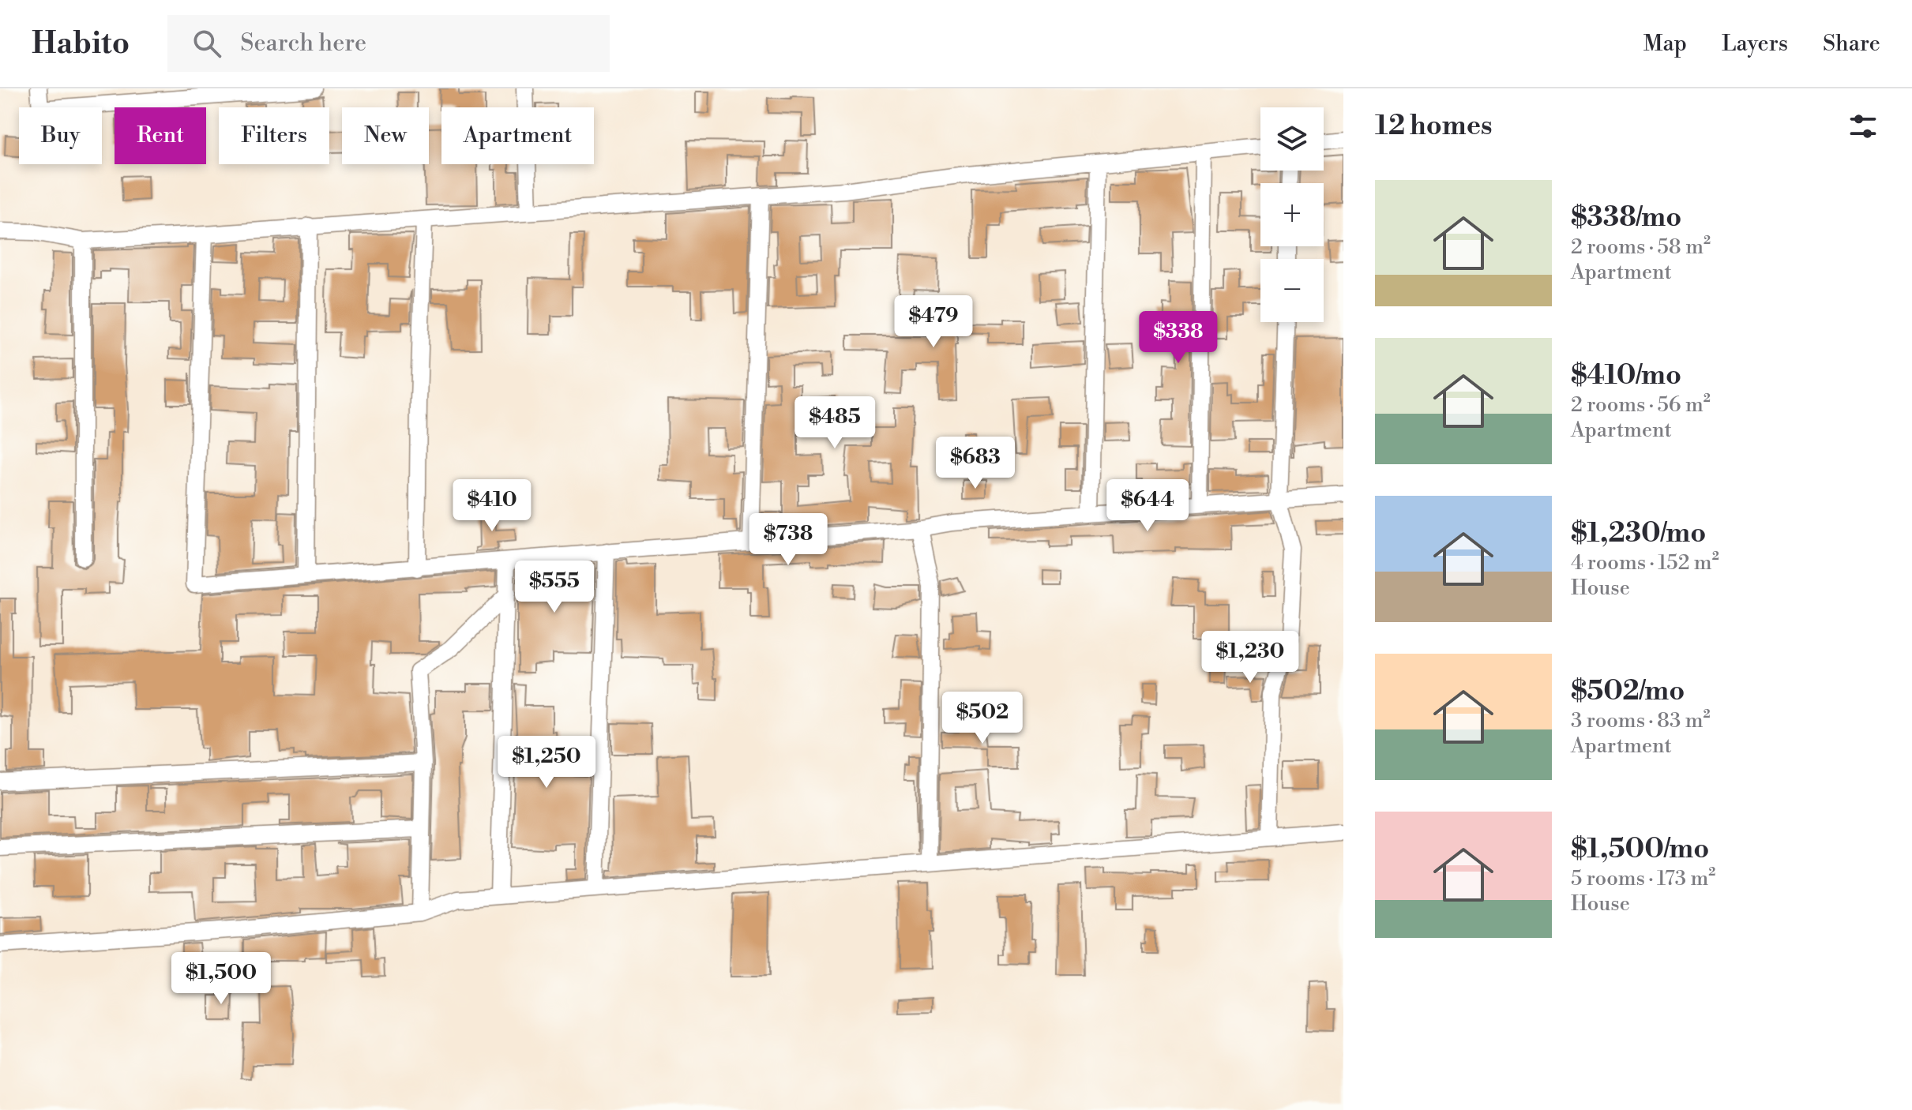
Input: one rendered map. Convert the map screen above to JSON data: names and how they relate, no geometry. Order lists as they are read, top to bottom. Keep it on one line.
{"page":{"header":"Habito","search":"Search here","nav":["Map","Layers","Share"],"heading":"12 homes","map_buttons":["+","−"],"chip":["Buy","Rent","Filters","New","Apartment"],"list":[{"name":"$338/mo","note":"2 rooms · 58 m² · Apartment"},{"name":"$410/mo","note":"2 rooms · 56 m² · Apartment"},{"name":"$1,230/mo","note":"4 rooms · 152 m² · House"},{"name":"$502/mo","note":"3 rooms · 83 m² · Apartment"},{"name":"$1,500/mo","note":"5 rooms · 173 m² · House"}],"price":["$479","$338","$485","$683","$410","$644","$738","$555","$1,230","$502","$1,250","$1,500"]}}
